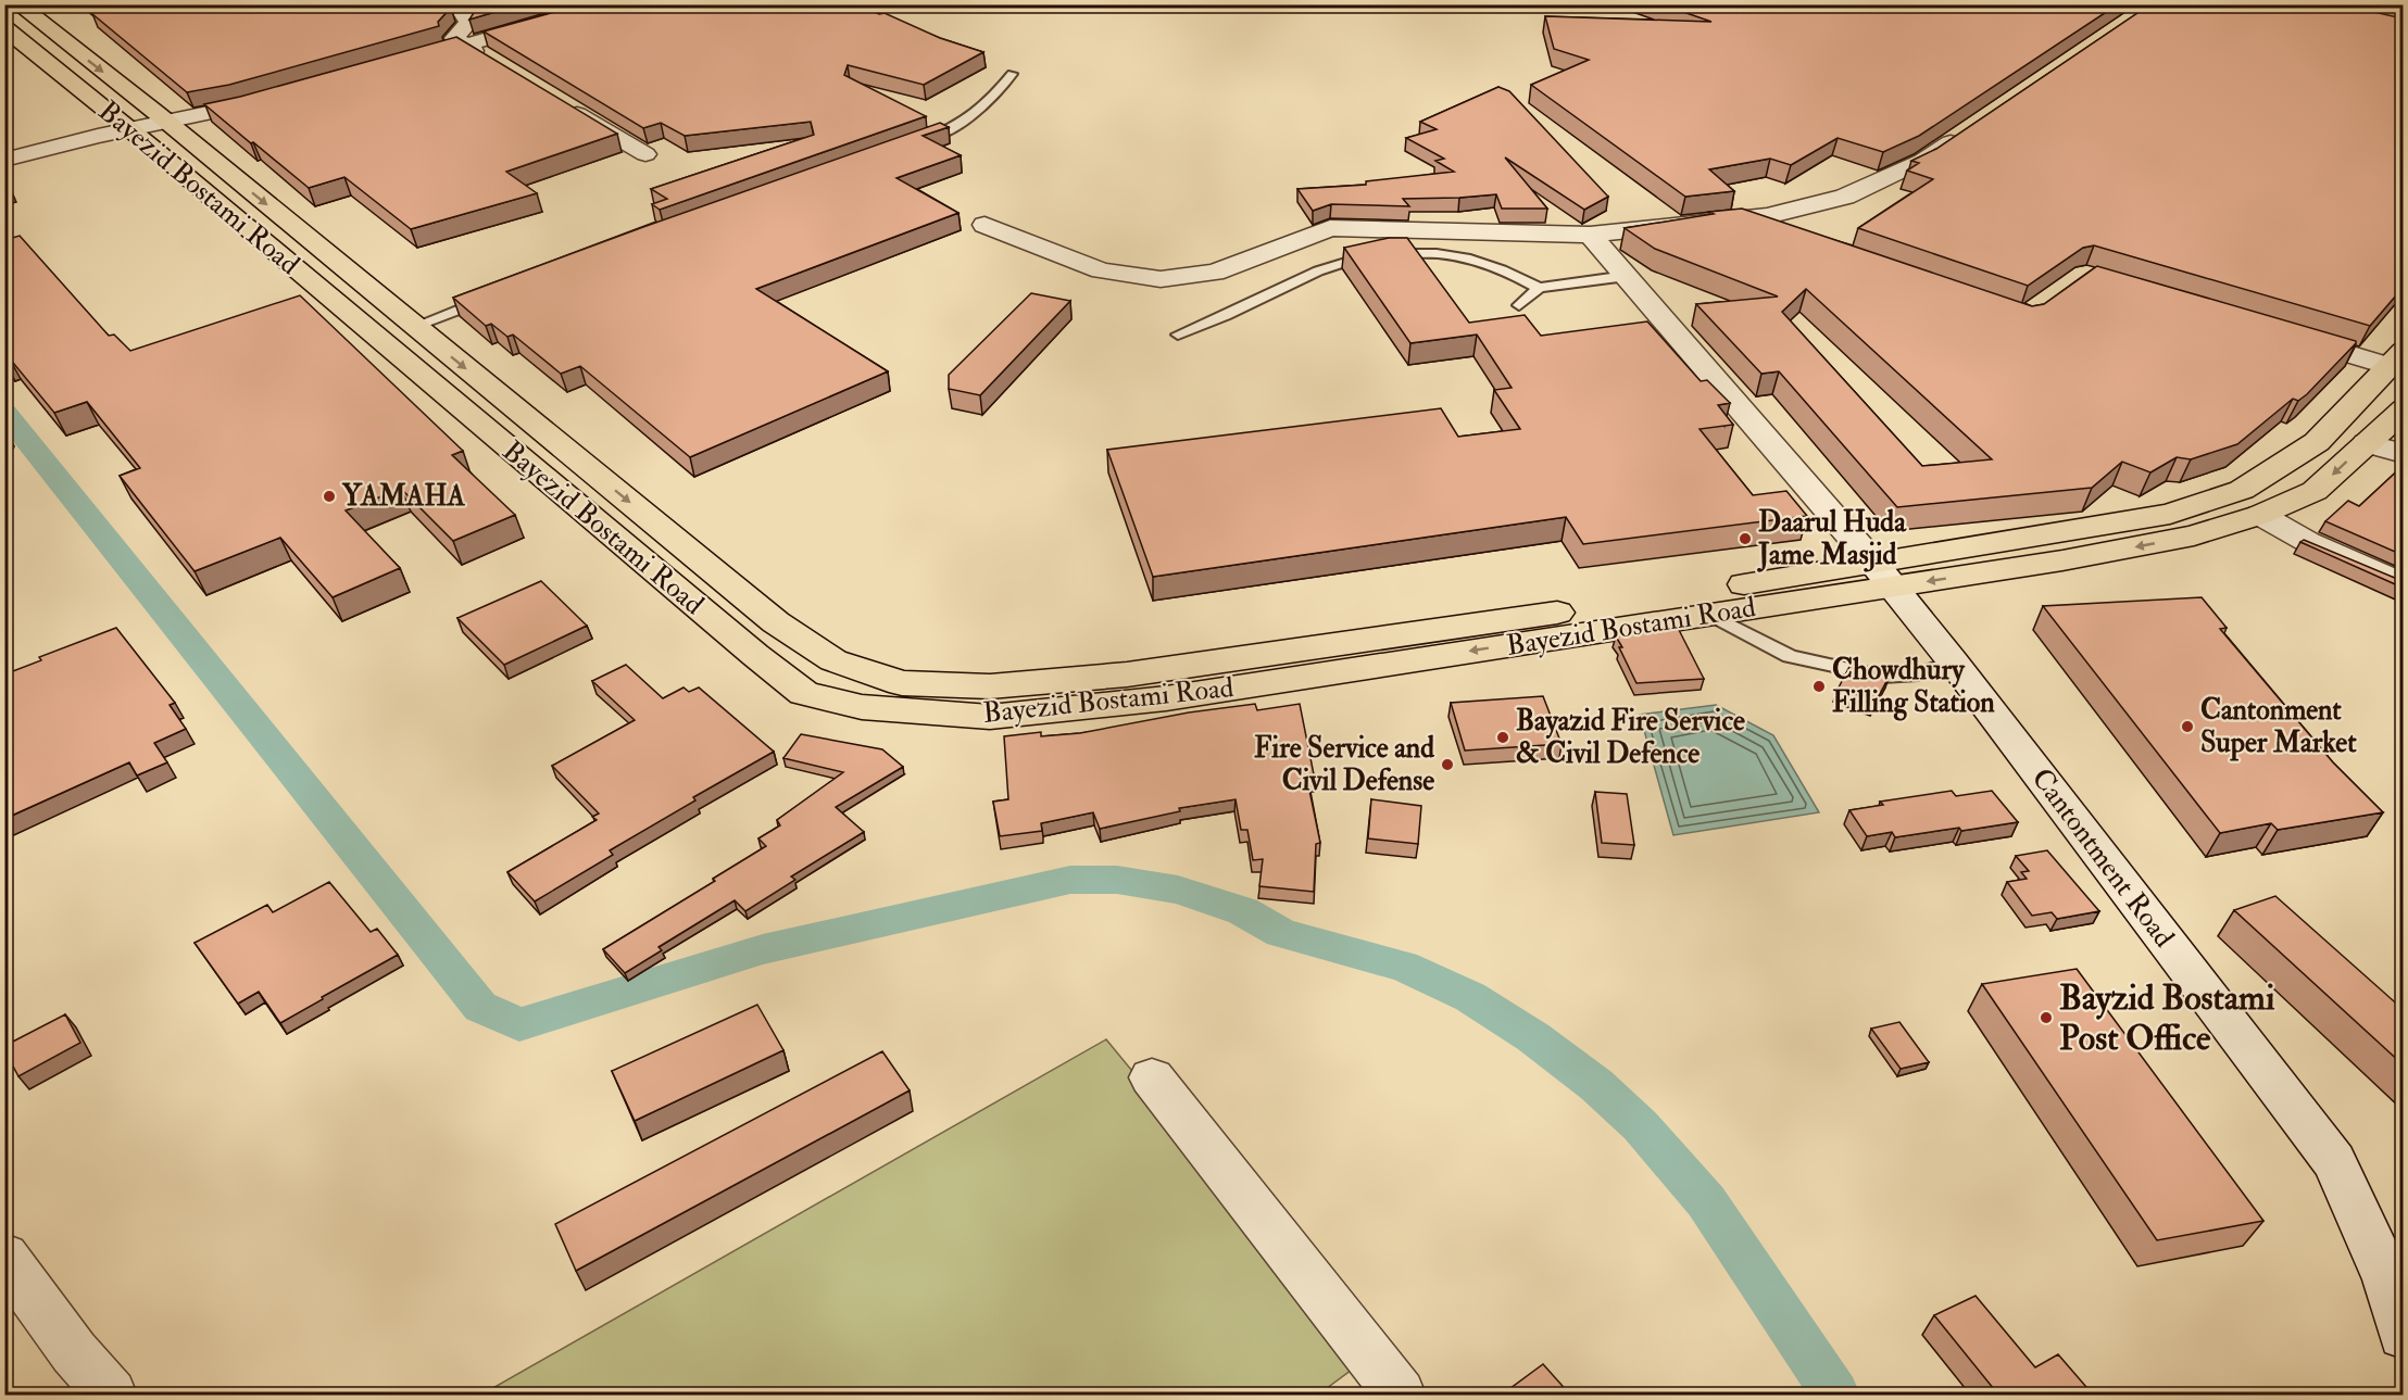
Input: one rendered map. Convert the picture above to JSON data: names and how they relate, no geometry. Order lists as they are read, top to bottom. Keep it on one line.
{"streets":{"main road":["Bayezid Bostami Road"],"street":["Cantontment Road"]},"crossings":[["Bayezid Bostami Road","Cantontment Road"]],"places":["YAMAHA","Daarul Huda Jame Masjid","Chowdhury Filling Station","Cantonment Super Market","Bayazid Fire Service & Civil Defence","Fire Service and Civil Defense","Bayzid Bostami Post Office"]}
